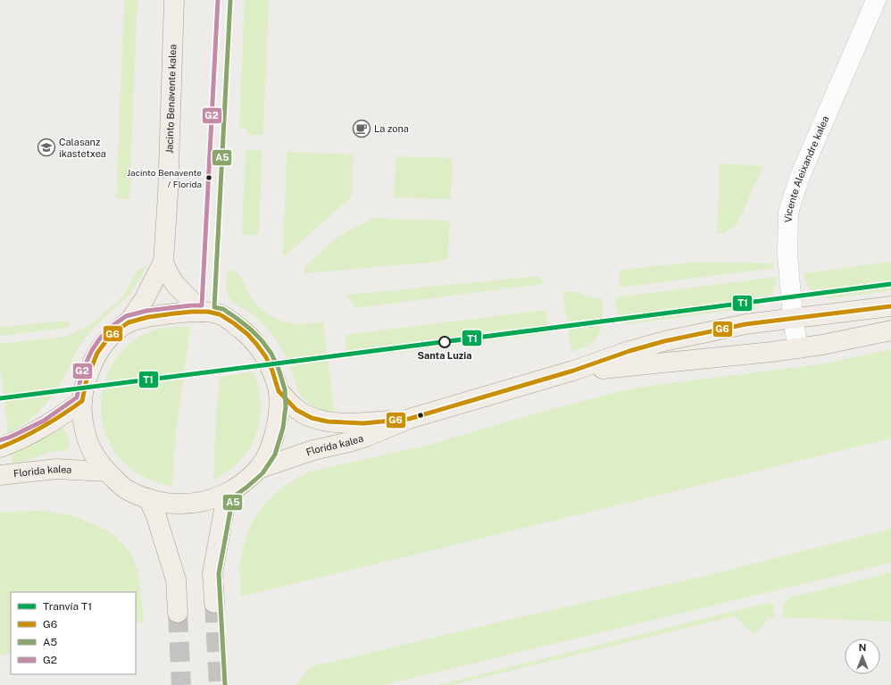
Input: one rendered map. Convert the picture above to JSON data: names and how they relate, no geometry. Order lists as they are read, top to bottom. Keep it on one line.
{"streets":{"main road":["Jacinto Benavente kalea","Florida kalea"],"street":["Vicente Aleixandre kalea"]},"places":{"cafe":["La zona"],"school or university":["Calasanz ikastetxea"],"other":["Jacinto Benavente / Florida","Santa Luzia"]},"lines":["transit line A5","transit line G2","tram line T1","transit line G6"],"legend":["Tranvía T1","G6","A5","G2"],"north":"top"}
